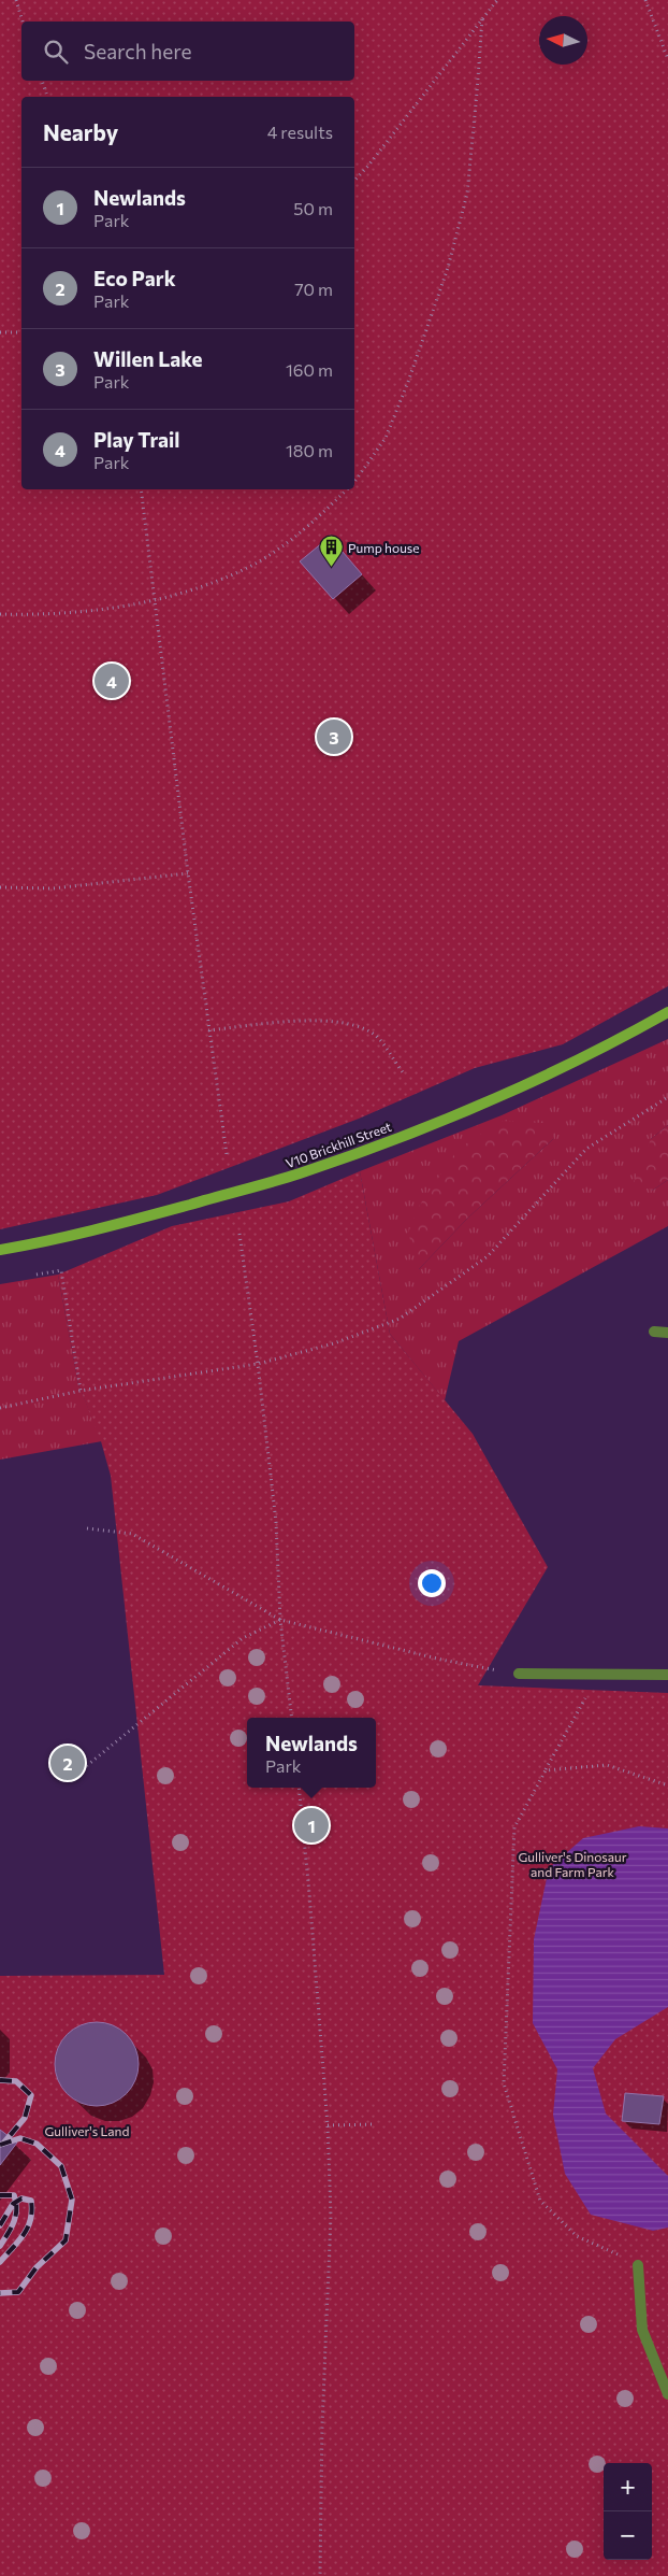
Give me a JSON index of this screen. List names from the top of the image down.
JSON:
{
  "streets": {
    "street": ["V10 Brickhill Street"]
  },
  "parks": ["Gulliver's Dinosaur and Farm Park", "Gulliver's Land"],
  "places": {
    "building": ["Pump house"]
  },
  "north": "left",
  "page": {
    "search": "Search here",
    "heading": ["Nearby", "4 results"],
    "list": [
      {
        "mark": "1",
        "name": "Newlands",
        "note": "Park",
        "value": "50 m"
      },
      {
        "mark": "2",
        "name": "Eco Park",
        "note": "Park",
        "value": "70 m"
      },
      {
        "mark": "3",
        "name": "Willen Lake",
        "note": "Park",
        "value": "160 m"
      },
      {
        "mark": "4",
        "name": "Play Trail",
        "note": "Park",
        "value": "180 m"
      }
    ],
    "pins": [
      "4",
      "3",
      "2",
      "1"
    ],
    "popup": ["Newlands", "Park"],
    "map_buttons": ["+", "−"]
  }
}
